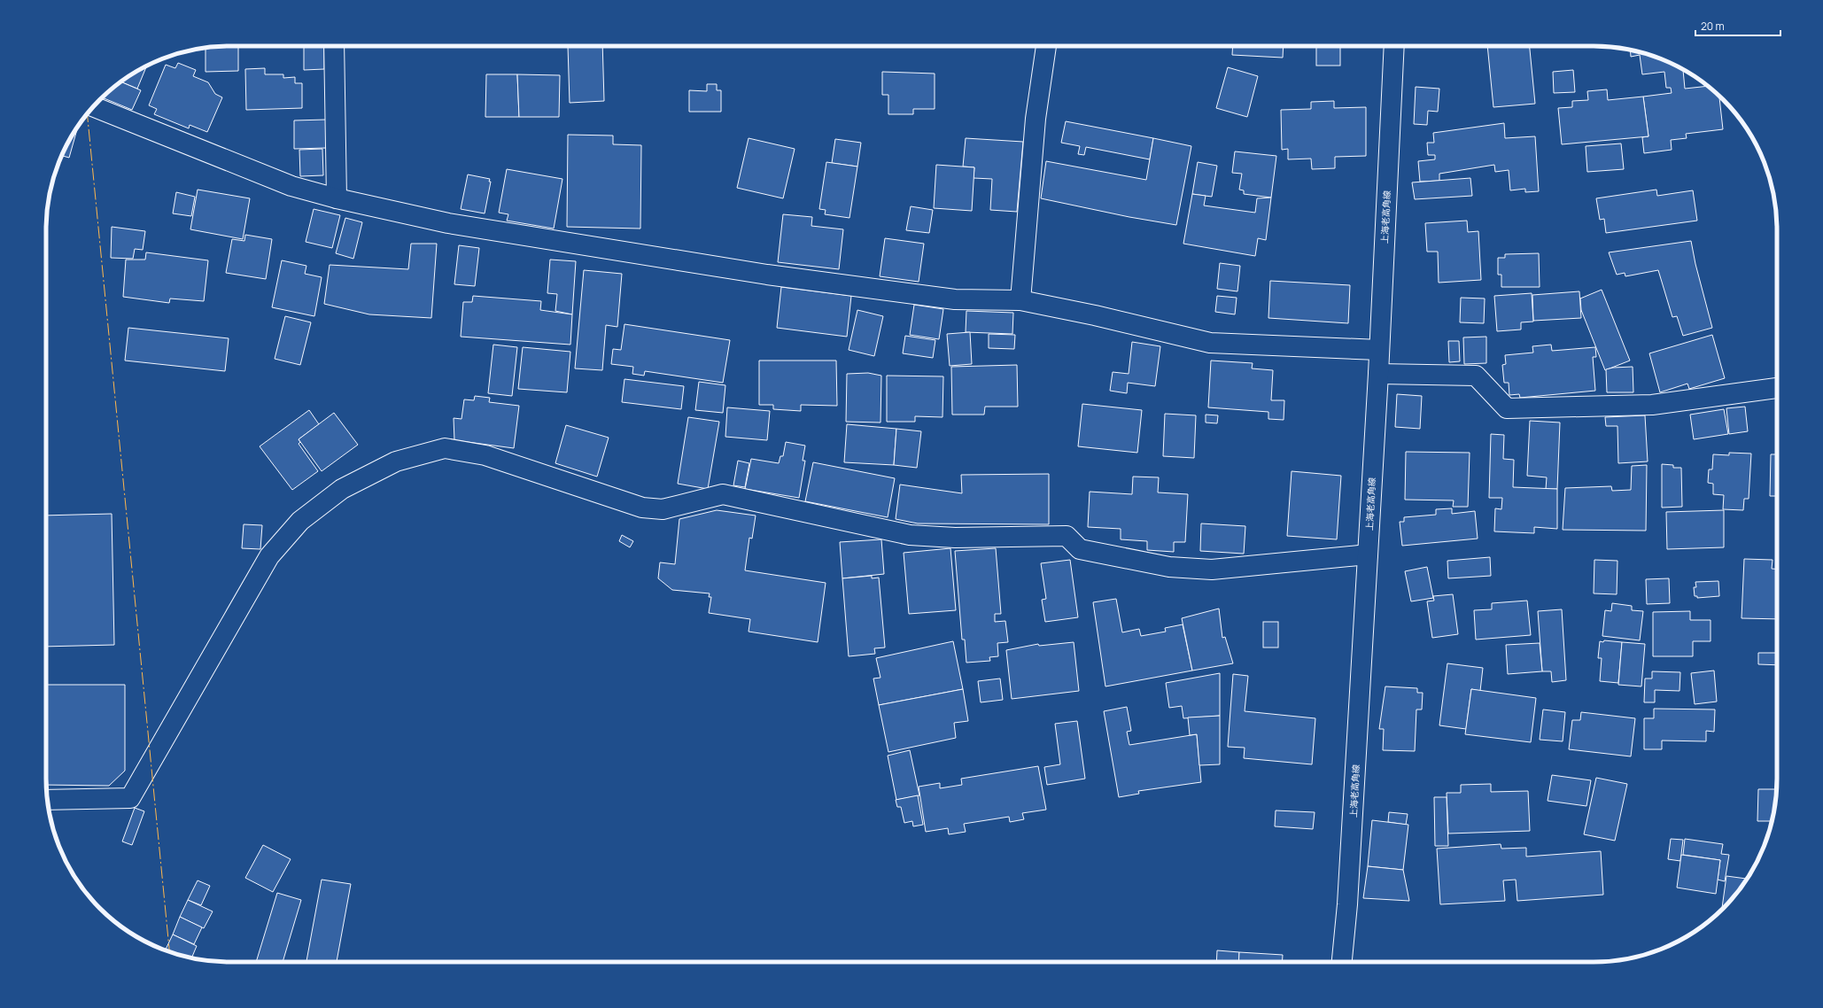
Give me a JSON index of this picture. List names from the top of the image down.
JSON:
{
  "streets": {
    "street": ["上海老高角線"]
  },
  "scale_bar": "20 m"
}
